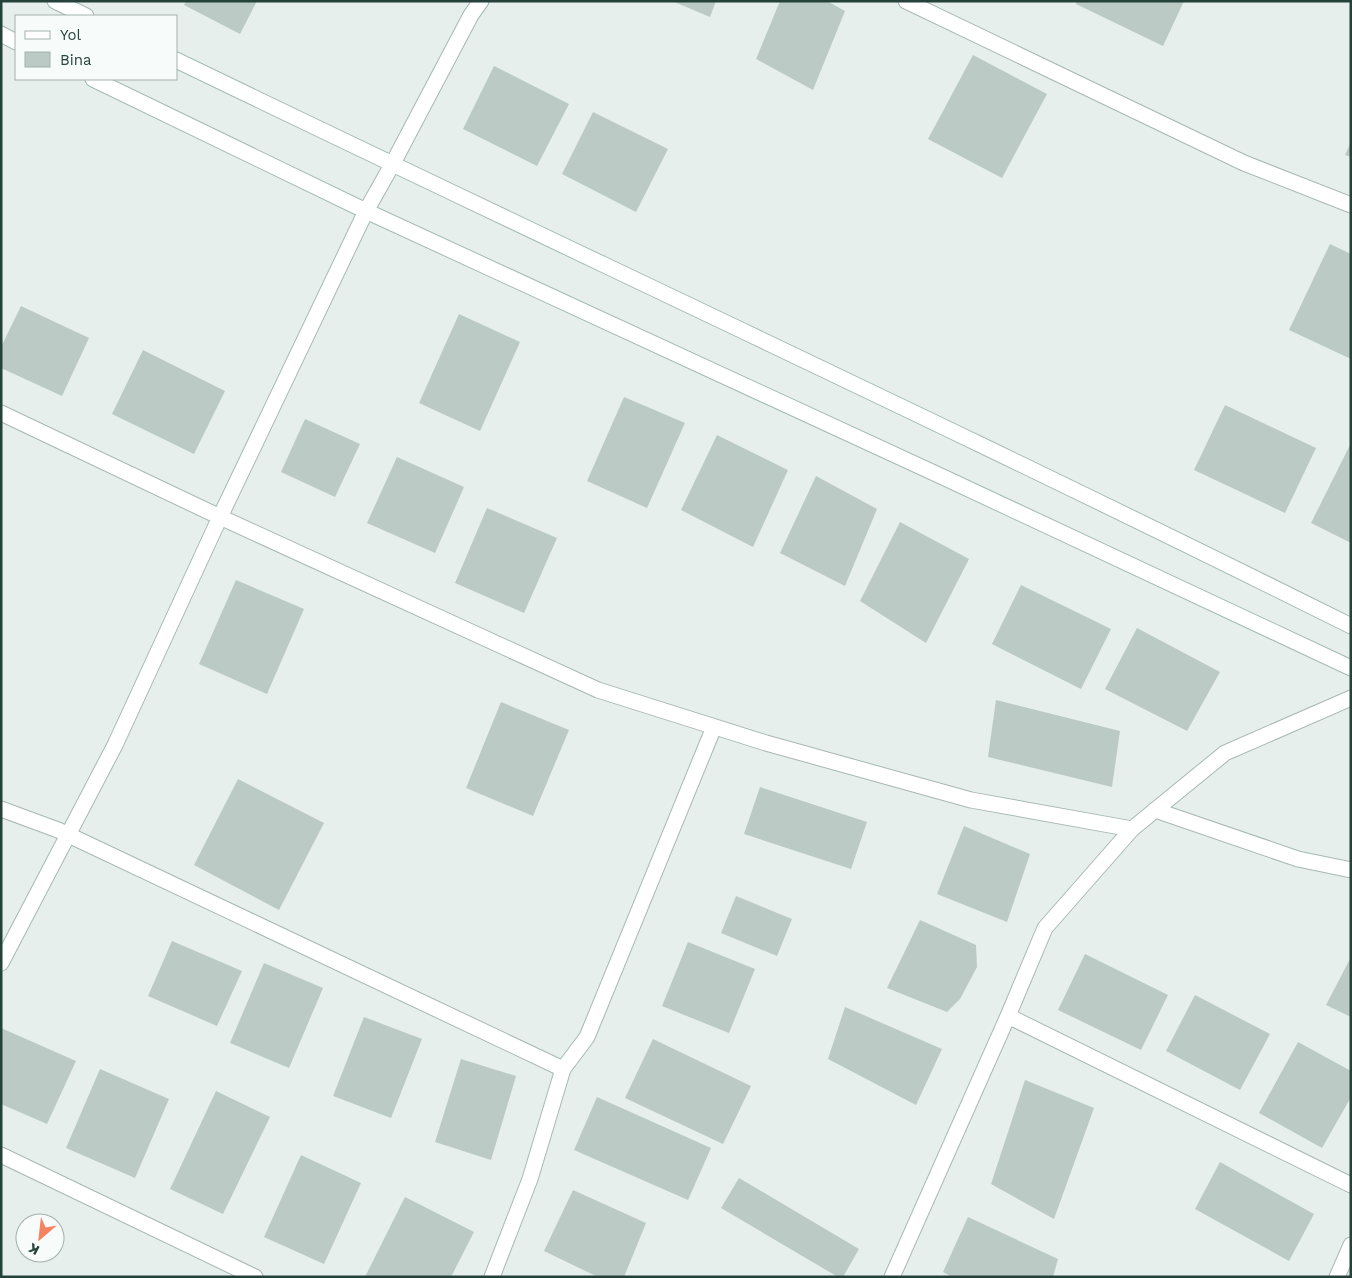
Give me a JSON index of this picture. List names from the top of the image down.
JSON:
{
  "legend": ["Yol", "Bina"],
  "north": "bottom left"
}
